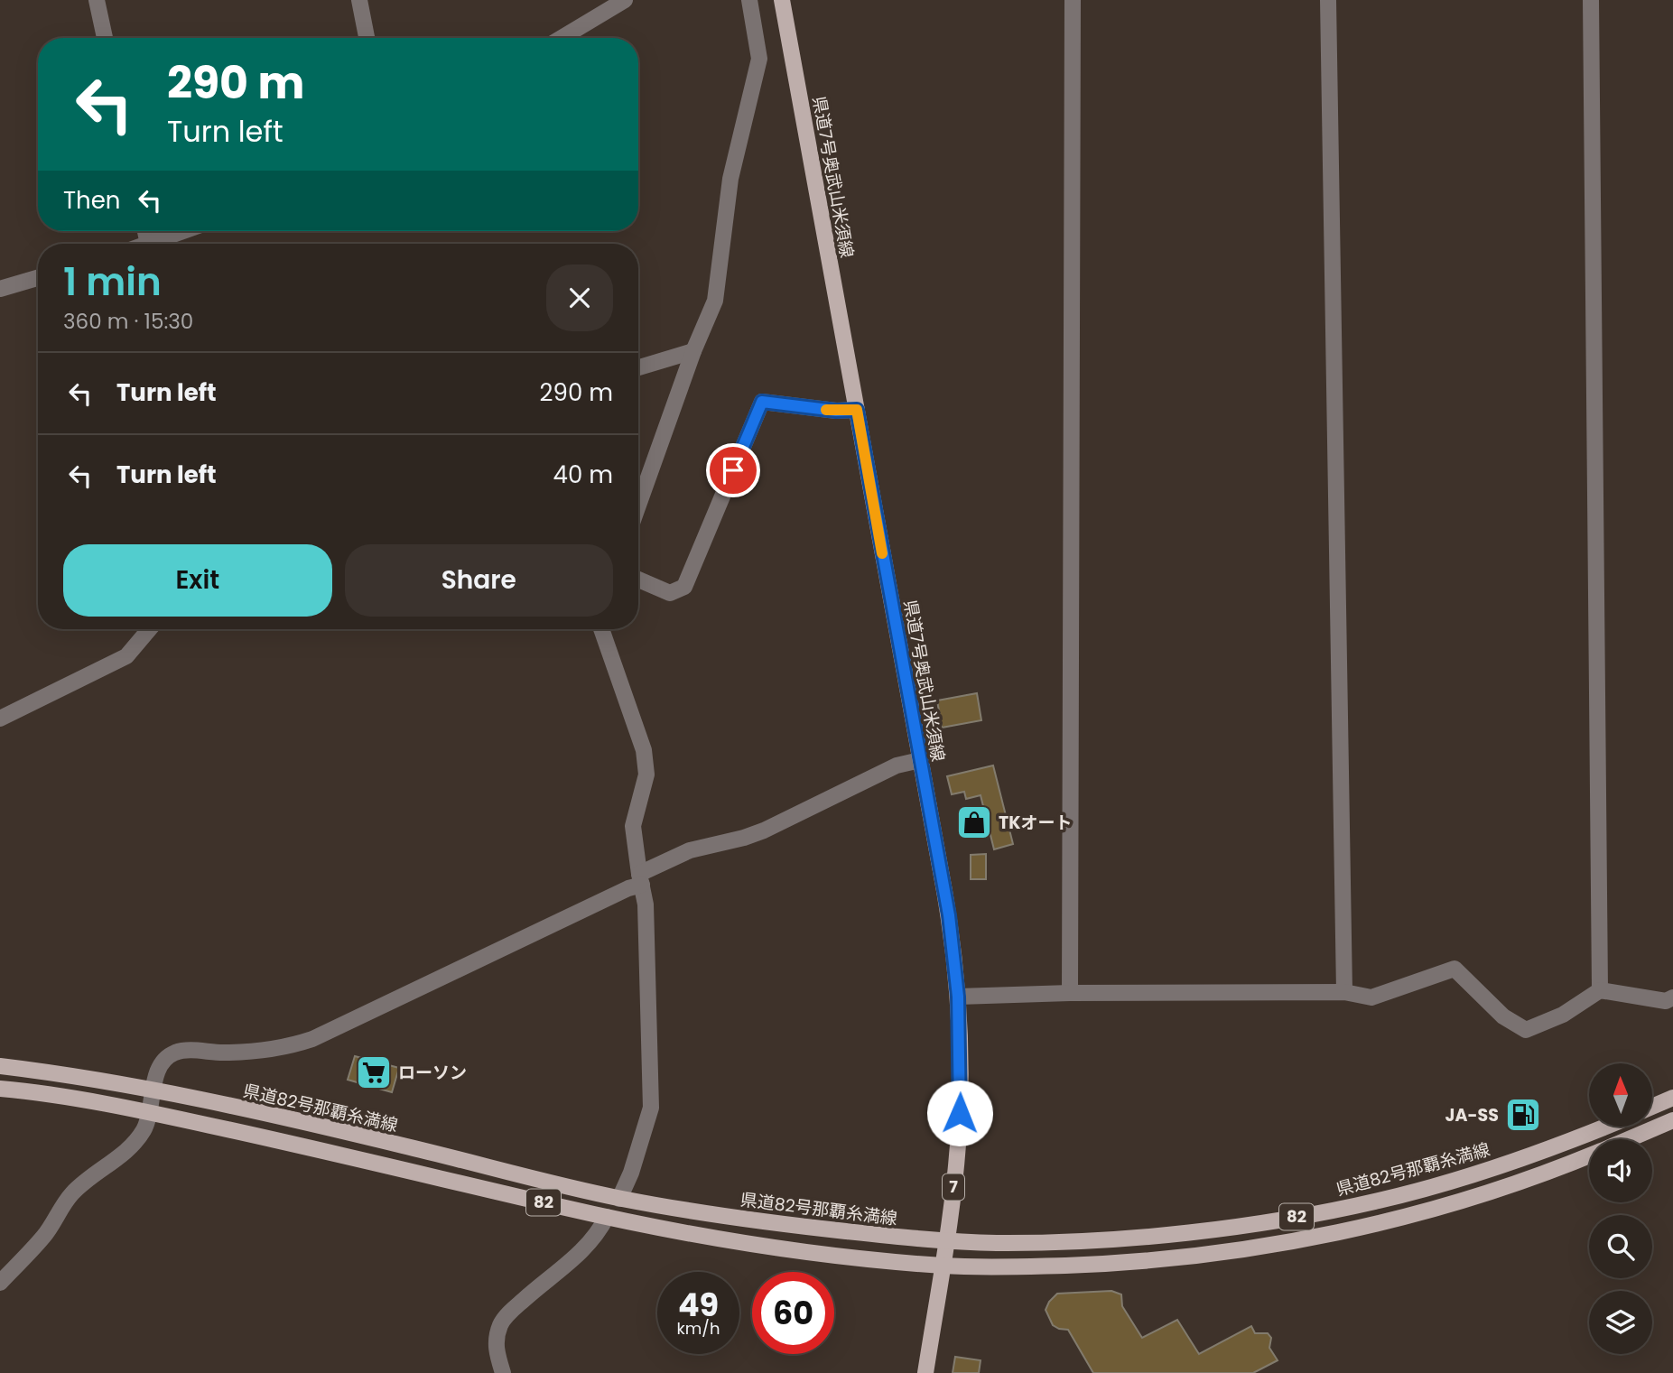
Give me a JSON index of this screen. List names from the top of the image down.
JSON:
{
  "streets": {
    "main road": [
      "県道7号奥武山米須線",
      "県道82号那覇糸満線",
      "7",
      "82"
    ]
  },
  "crossings": [
    ["県道7号奥武山米須線", "県道82号那覇糸満線"],
    ["県道7号奥武山米須線", "82"]
  ],
  "places": {
    "shop": ["TKオート"],
    "supermarket": ["ローソン"],
    "fuel station": ["JA-SS"]
  },
  "north": "top",
  "page": {
    "turn": ["290 m", "Turn left"],
    "then": "Then",
    "heading": ["1 min", "360 m · 15:30"],
    "list": [
      {
        "name": "Turn left",
        "value": "290 m"
      },
      {
        "name": "Turn left",
        "value": "40 m"
      }
    ],
    "buttons": ["Exit", "Share"],
    "speed": "49 km/h",
    "limit": "60"
  }
}
